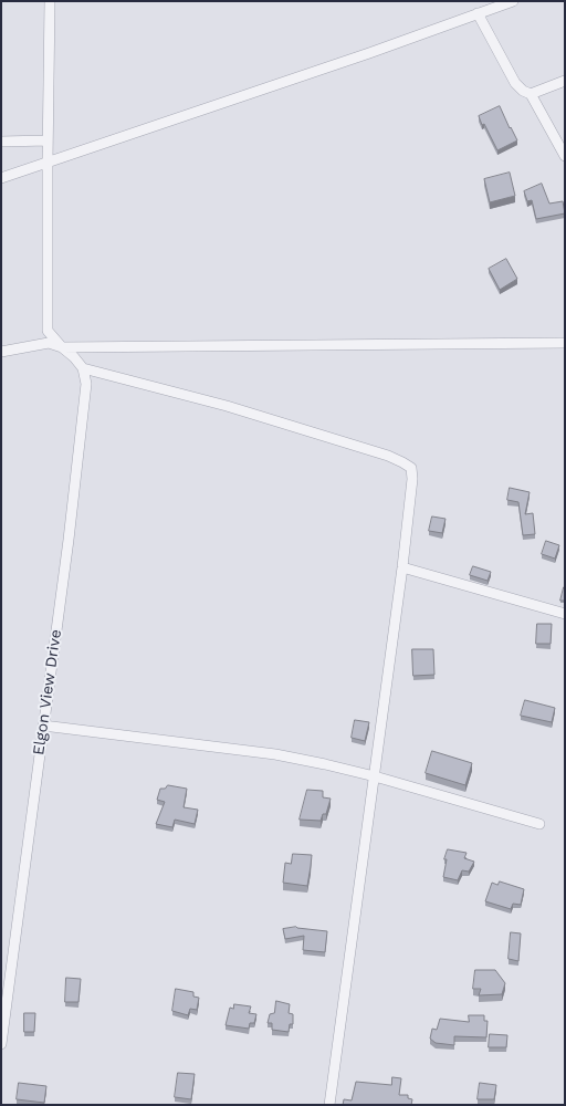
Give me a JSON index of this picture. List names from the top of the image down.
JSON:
{
  "streets": {
    "street": ["Elgon View Drive"]
  }
}
